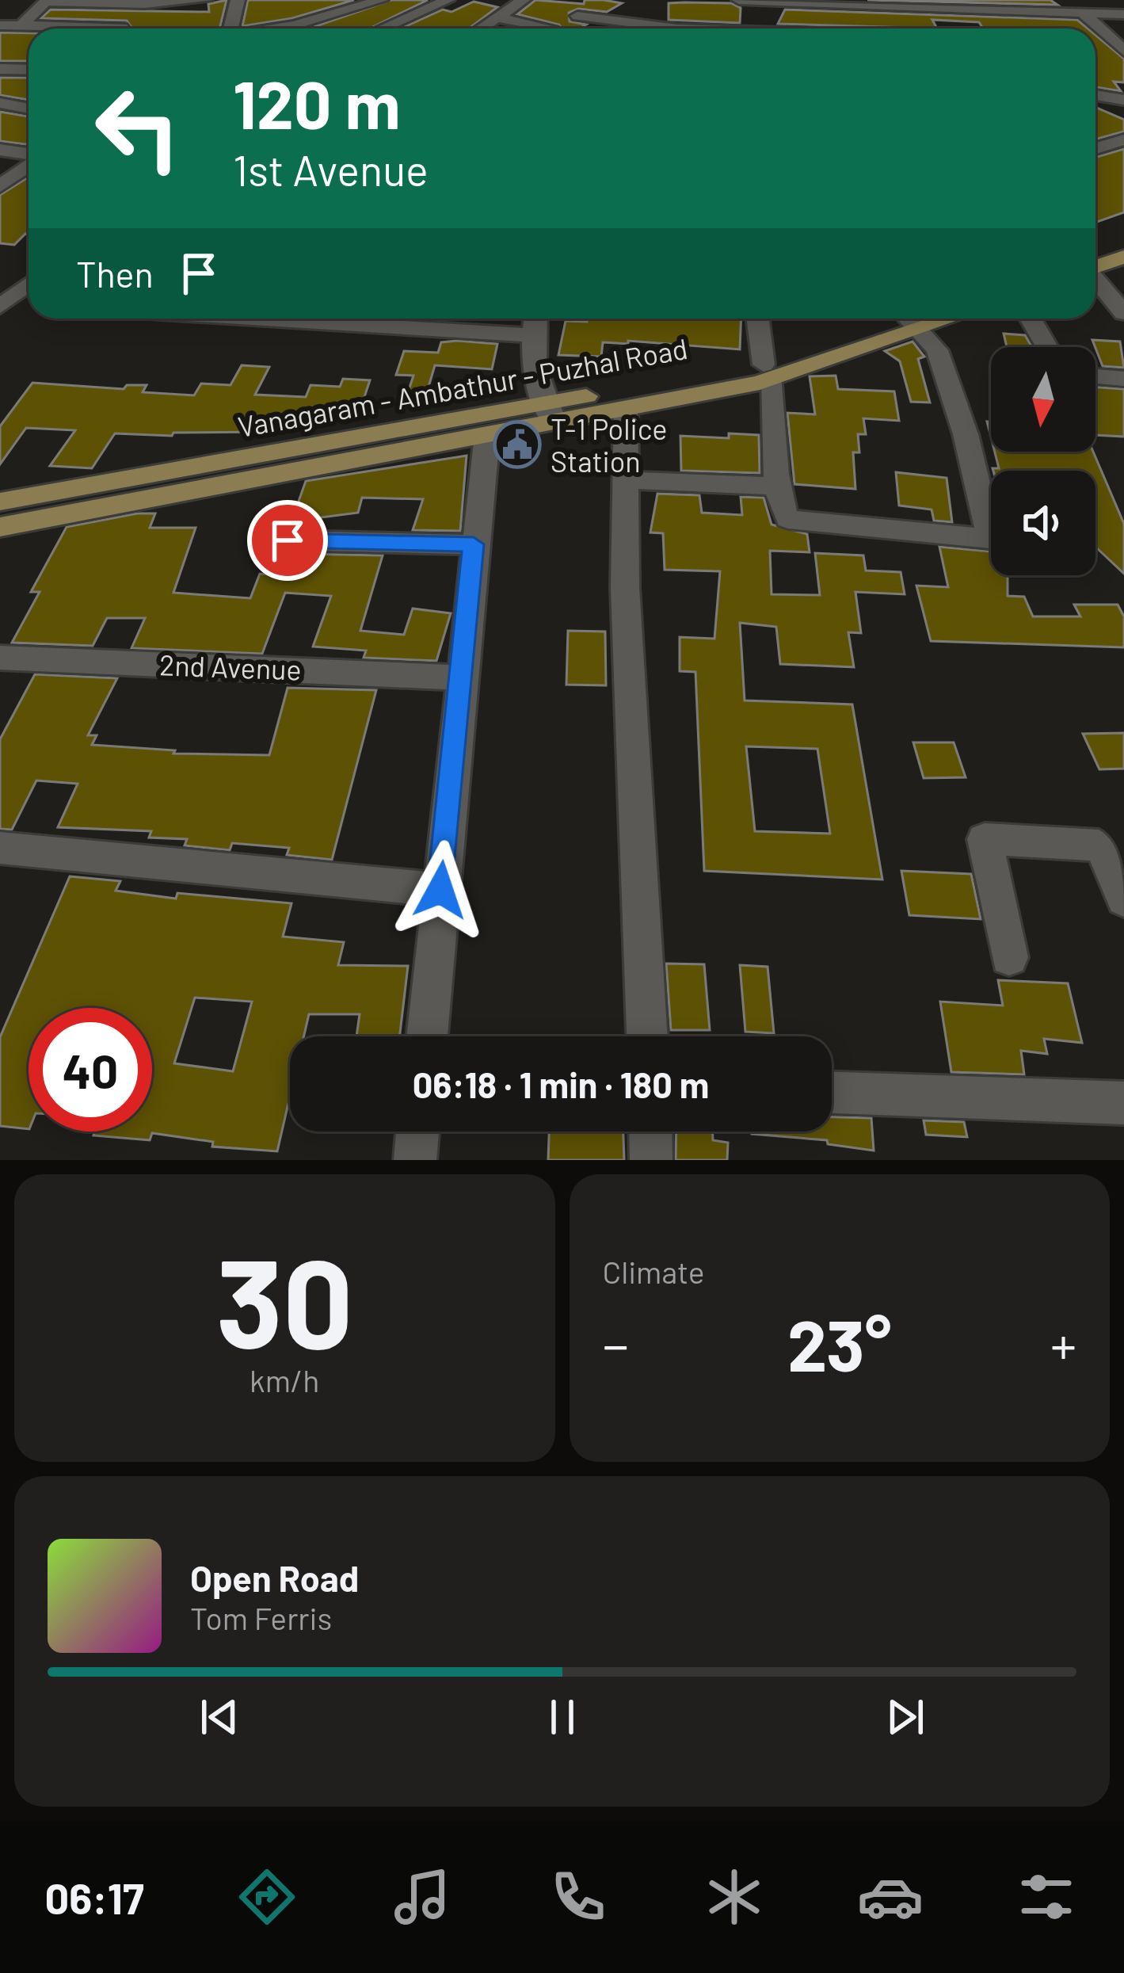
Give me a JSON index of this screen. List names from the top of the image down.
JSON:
{
  "streets": {
    "main road": ["Vanagaram - Ambathur - Puzhal Road"],
    "street": ["2nd Avenue"]
  },
  "places": {
    "public building": ["T-1 Police Station"]
  },
  "north": "bottom",
  "page": {
    "turn": ["120 m", "1st Avenue"],
    "then": "Then",
    "limit": "40",
    "trip": "06:18 · 1 min · 180 m",
    "tile": [
      ["30", "km/h"],
      "Climate"
    ],
    "heat": ["−", "23°", "+"],
    "song": ["Open Road", "Tom Ferris"],
    "tabs": "06:17"
  }
}
